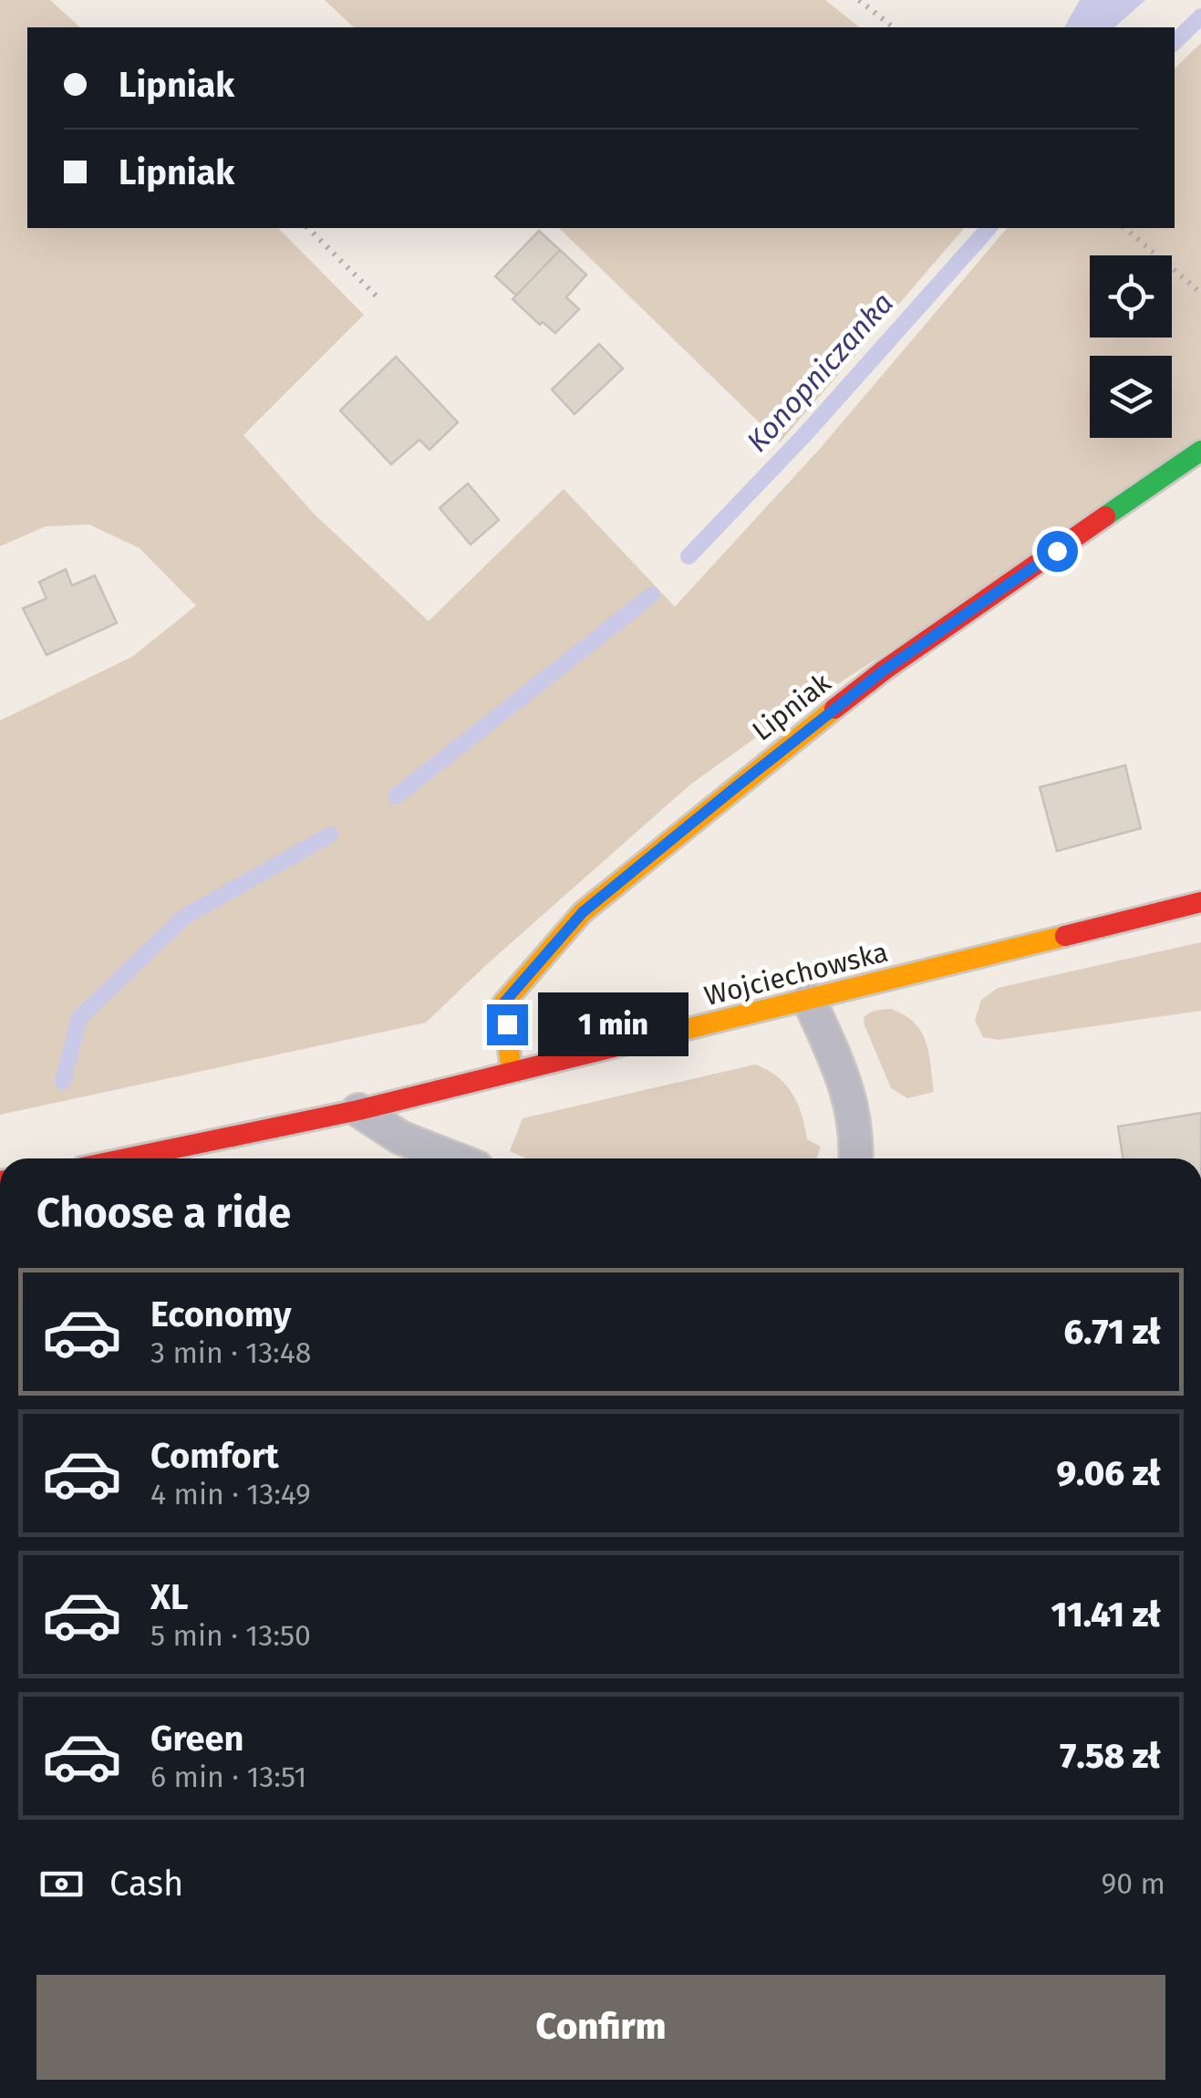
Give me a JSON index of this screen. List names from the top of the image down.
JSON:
{
  "streets": {
    "street": ["Lipniak", "Wojciechowska"]
  },
  "crossings": [
    ["Lipniak", "Wojciechowska"]
  ],
  "water": ["Konopniczanka"],
  "page": {
    "banner": ["Lipniak", "Lipniak"],
    "bubble": "1 min",
    "heading": "Choose a ride",
    "list": [
      {
        "name": "Economy",
        "note": "3 min · 13:48",
        "value": "6.71 zł"
      },
      {
        "name": "Comfort",
        "note": "4 min · 13:49",
        "value": "9.06 zł"
      },
      {
        "name": "XL",
        "note": "5 min · 13:50",
        "value": "11.41 zł"
      },
      {
        "name": "Green",
        "note": "6 min · 13:51",
        "value": "7.58 zł"
      }
    ],
    "pay": ["Cash", "90 m"],
    "buttons": "Confirm"
  }
}
